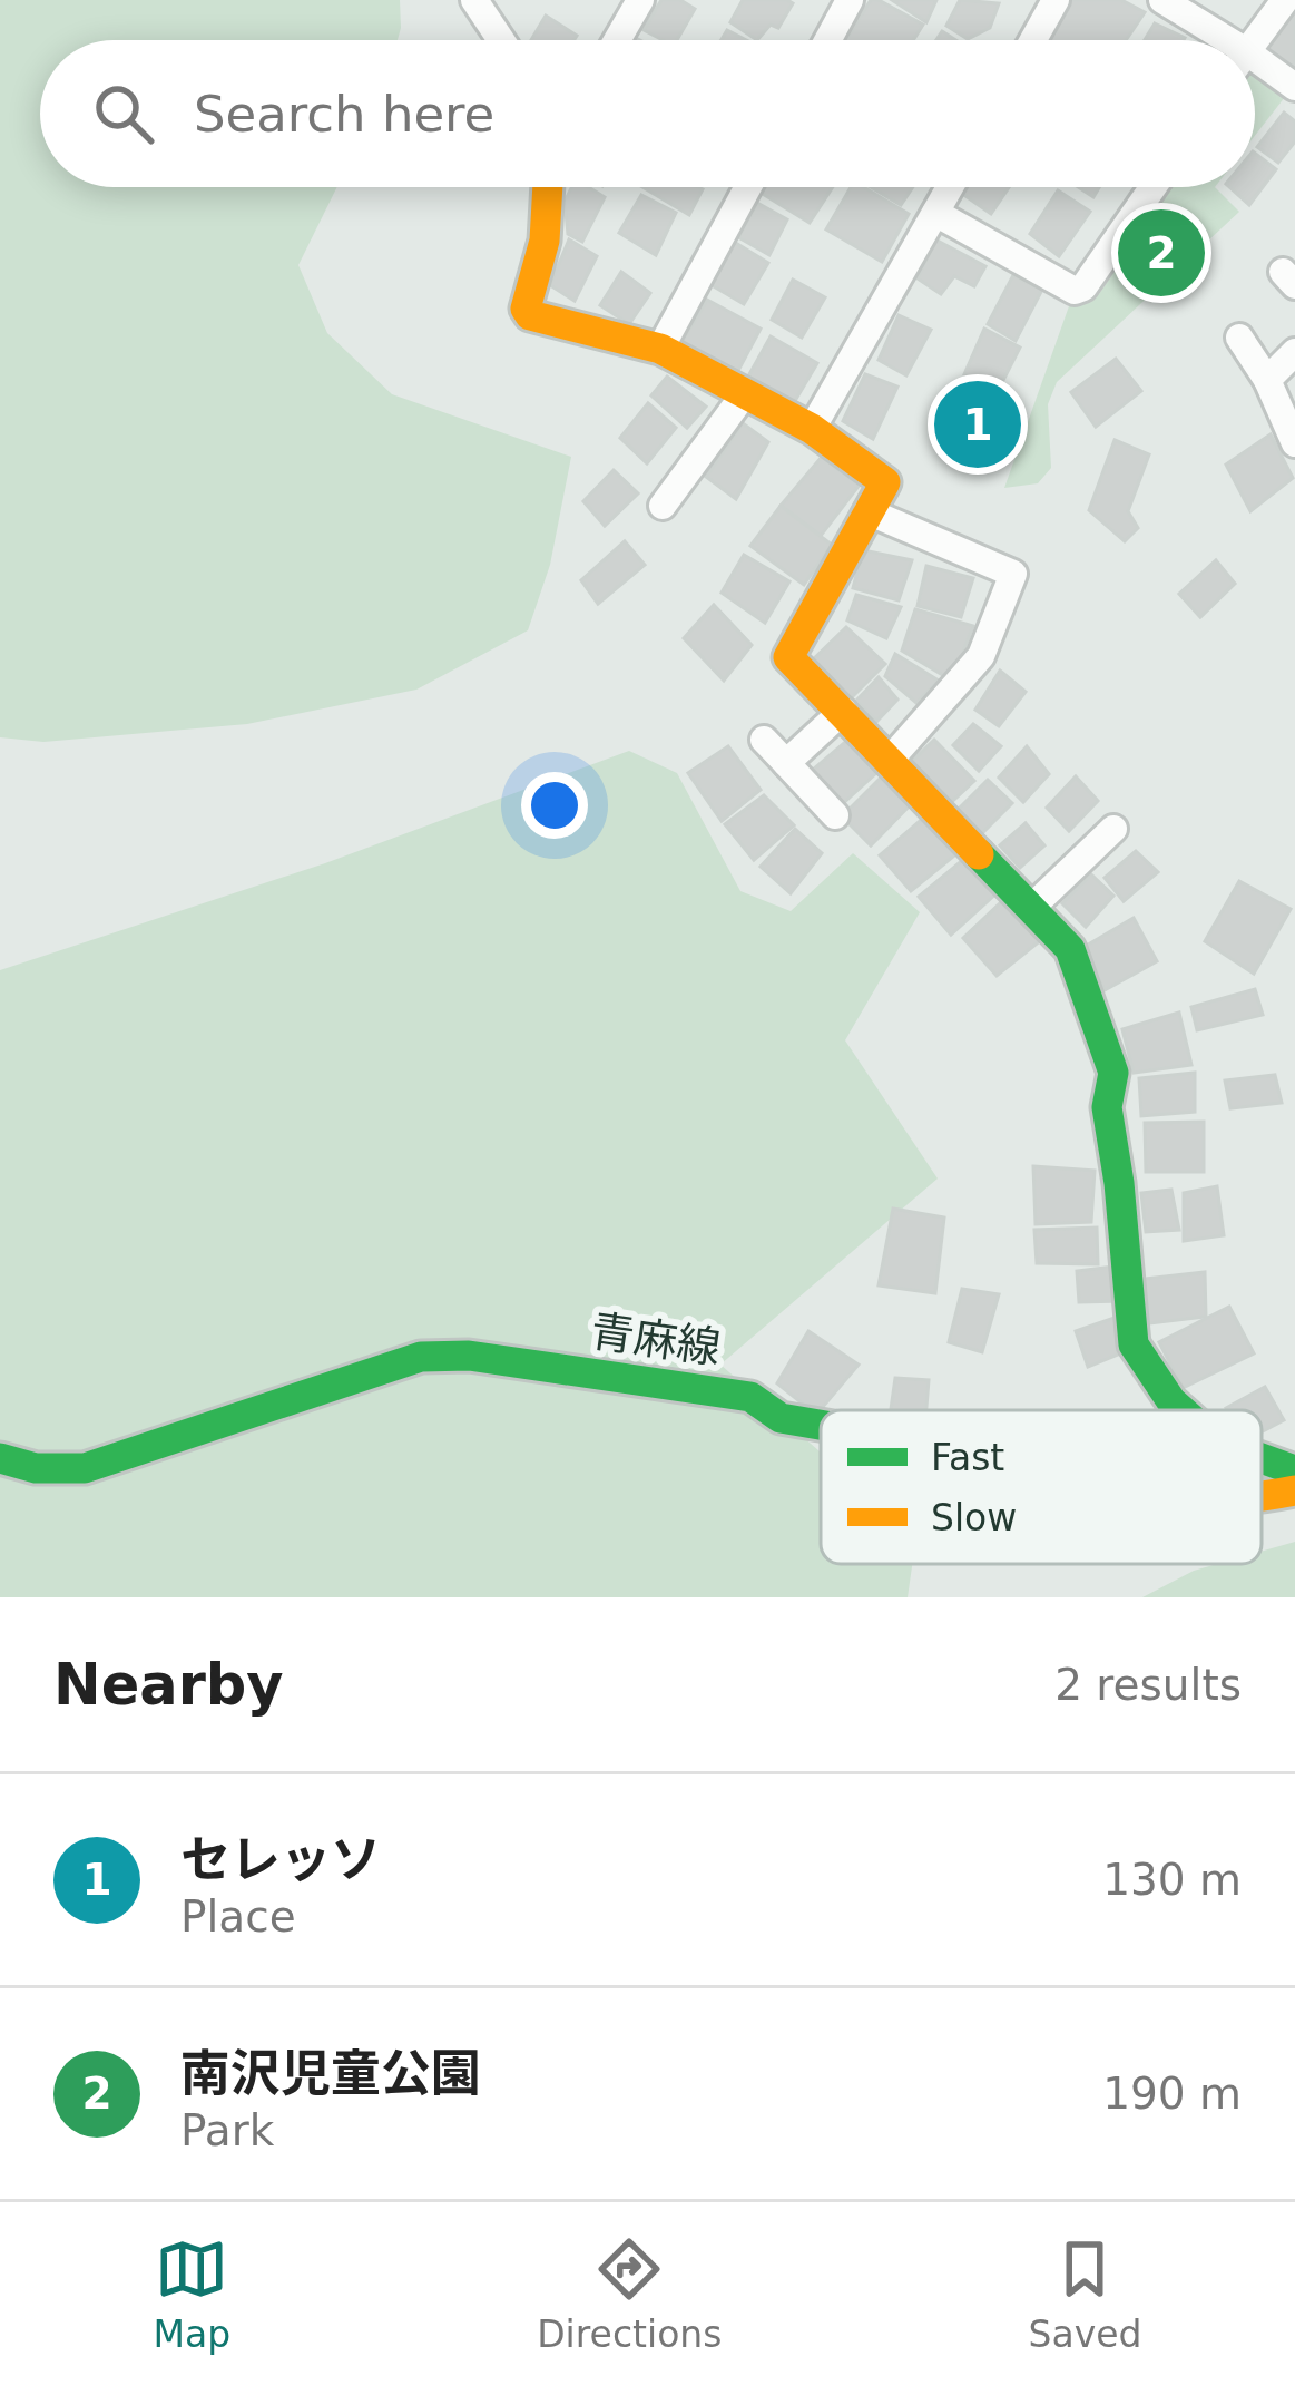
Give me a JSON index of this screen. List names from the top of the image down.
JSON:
{
  "streets": {
    "street": ["青麻線"]
  },
  "legend": ["Fast", "Slow"],
  "page": {
    "search": "Search here",
    "pins": ["2", "1"],
    "heading": ["Nearby", "2 results"],
    "list": [
      {
        "mark": "1",
        "name": "セレッソ",
        "note": "Place",
        "value": "130 m"
      },
      {
        "mark": "2",
        "name": "南沢児童公園",
        "note": "Park",
        "value": "190 m"
      }
    ],
    "nav": ["Map", "Directions", "Saved"]
  }
}
